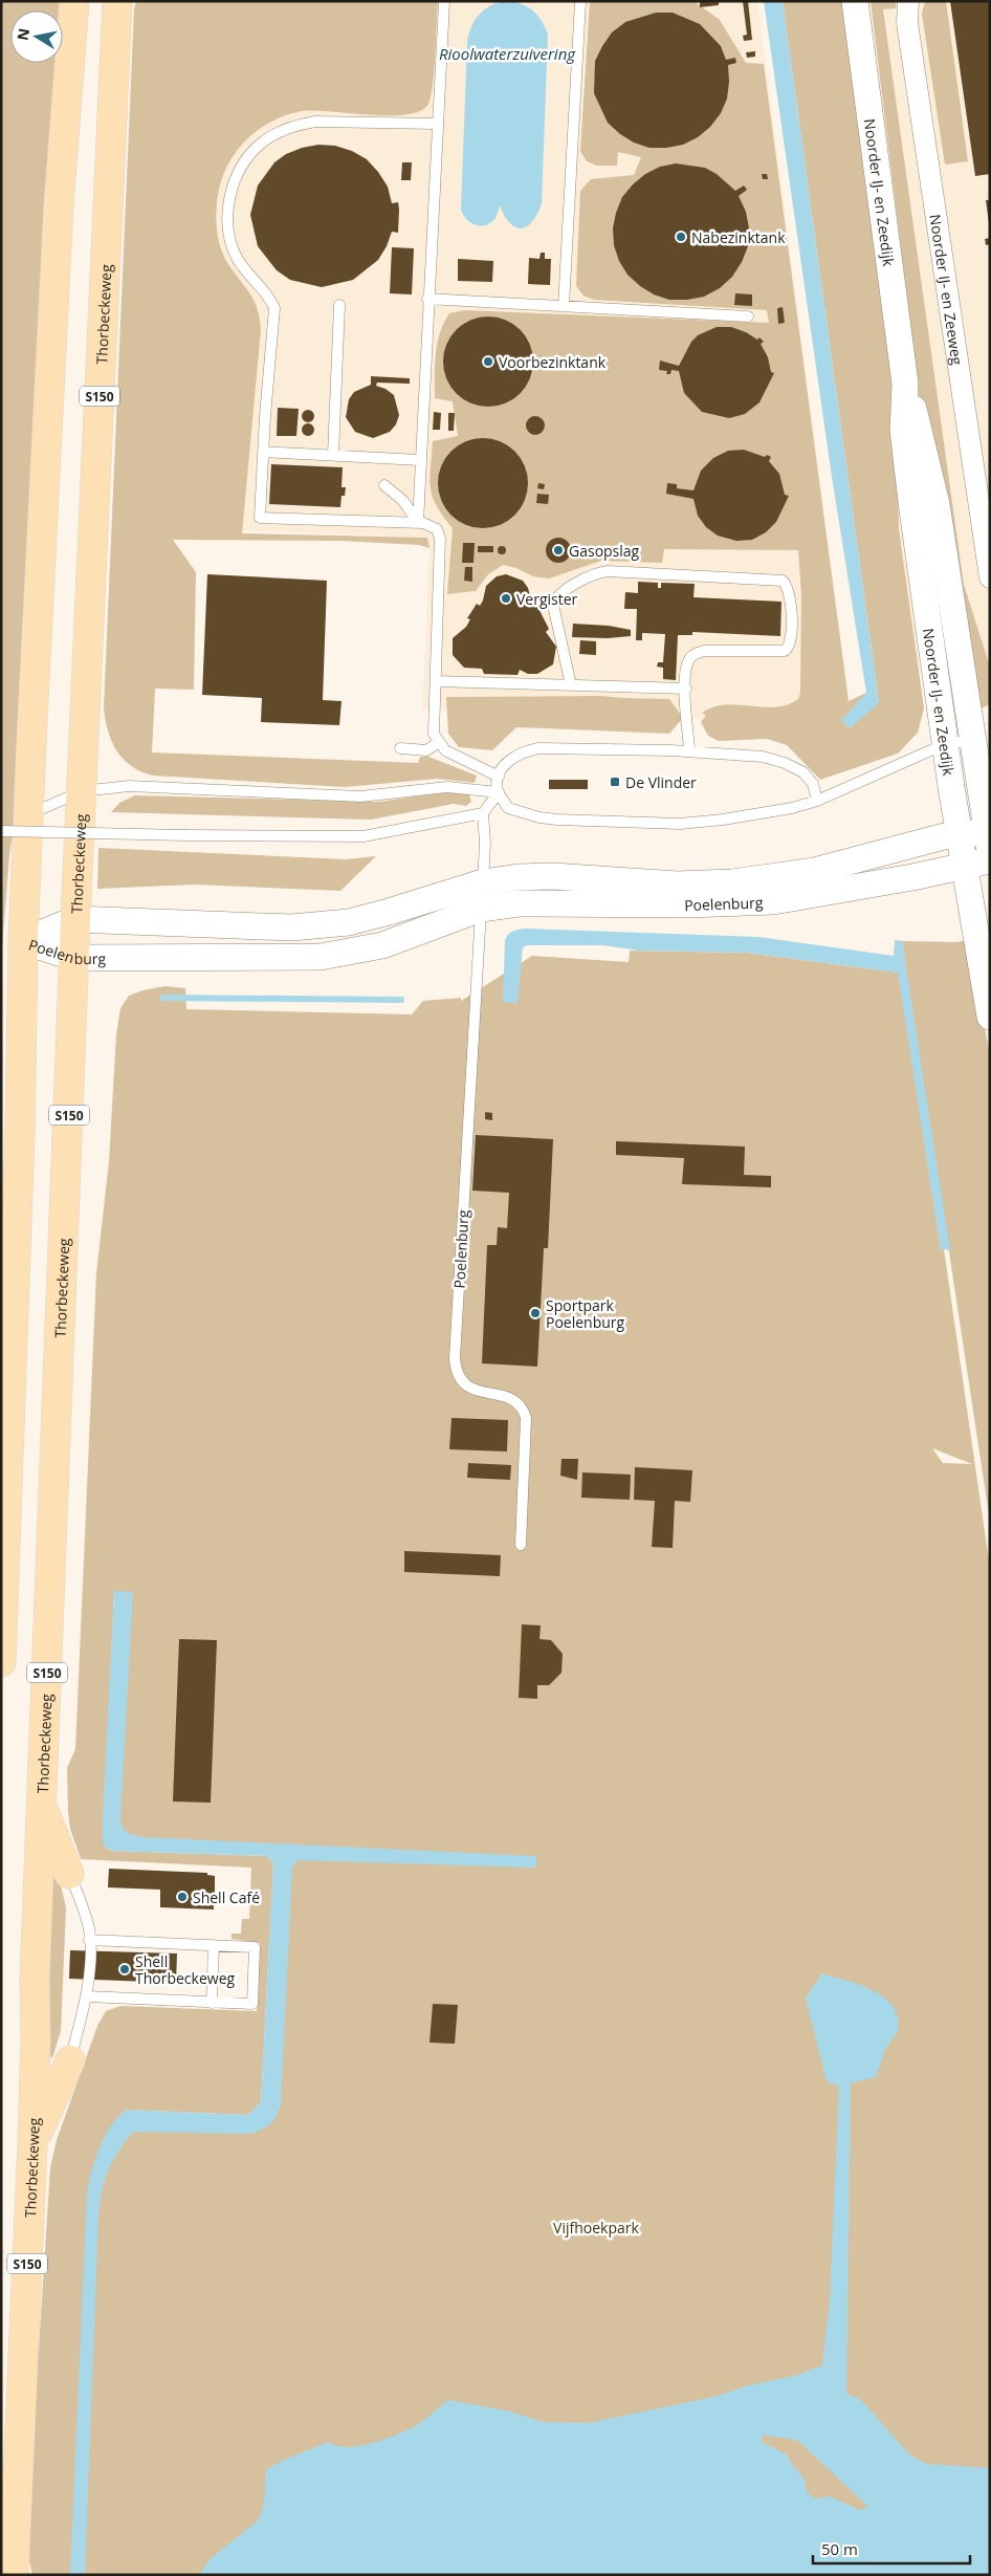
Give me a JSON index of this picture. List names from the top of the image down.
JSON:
{
  "streets": {
    "main road": ["Thorbeckeweg", "S150"],
    "street": ["Noorder IJ- en Zeedijk", "Noorder IJ- en Zeeweg", "Poelenburg"]
  },
  "crossings": [
    ["Noorder IJ- en Zeedijk", "Poelenburg"],
    ["Thorbeckeweg", "Poelenburg"]
  ],
  "water": ["Rioolwaterzuivering"],
  "parks": ["Vijfhoekpark"],
  "places": {
    "other": [
      "Nabezinktank",
      "Voorbezinktank",
      "Gasopslag",
      "Vergister",
      "Sportpark Poelenburg",
      "Shell Café",
      "Shell Thorbeckeweg"
    ],
    "transit": ["De Vlinder"]
  },
  "scale_bar": "50 m",
  "north": "left"
}
